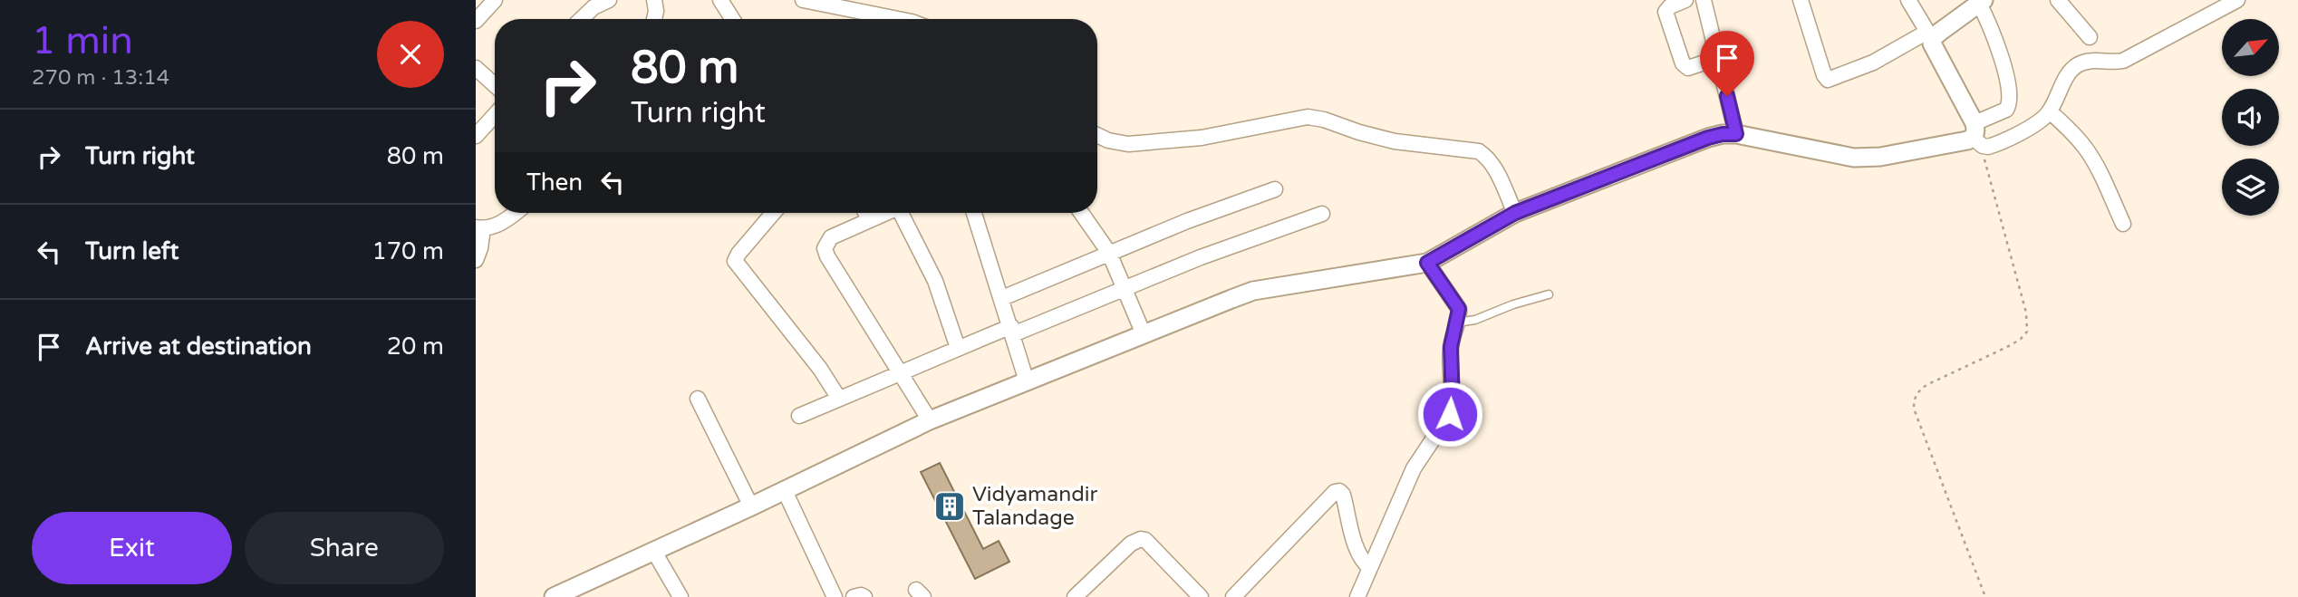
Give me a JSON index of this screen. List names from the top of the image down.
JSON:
{
  "places": {
    "building": ["Vidyamandir Talandage"]
  },
  "north": "top right",
  "page": {
    "heading": ["1 min", "270 m · 13:14"],
    "turn": ["80 m", "Turn right"],
    "list": [
      {
        "name": "Turn right",
        "value": "80 m"
      },
      {
        "name": "Turn left",
        "value": "170 m"
      },
      {
        "name": "Arrive at destination",
        "value": "20 m"
      }
    ],
    "then": "Then",
    "buttons": ["Exit", "Share"]
  }
}
